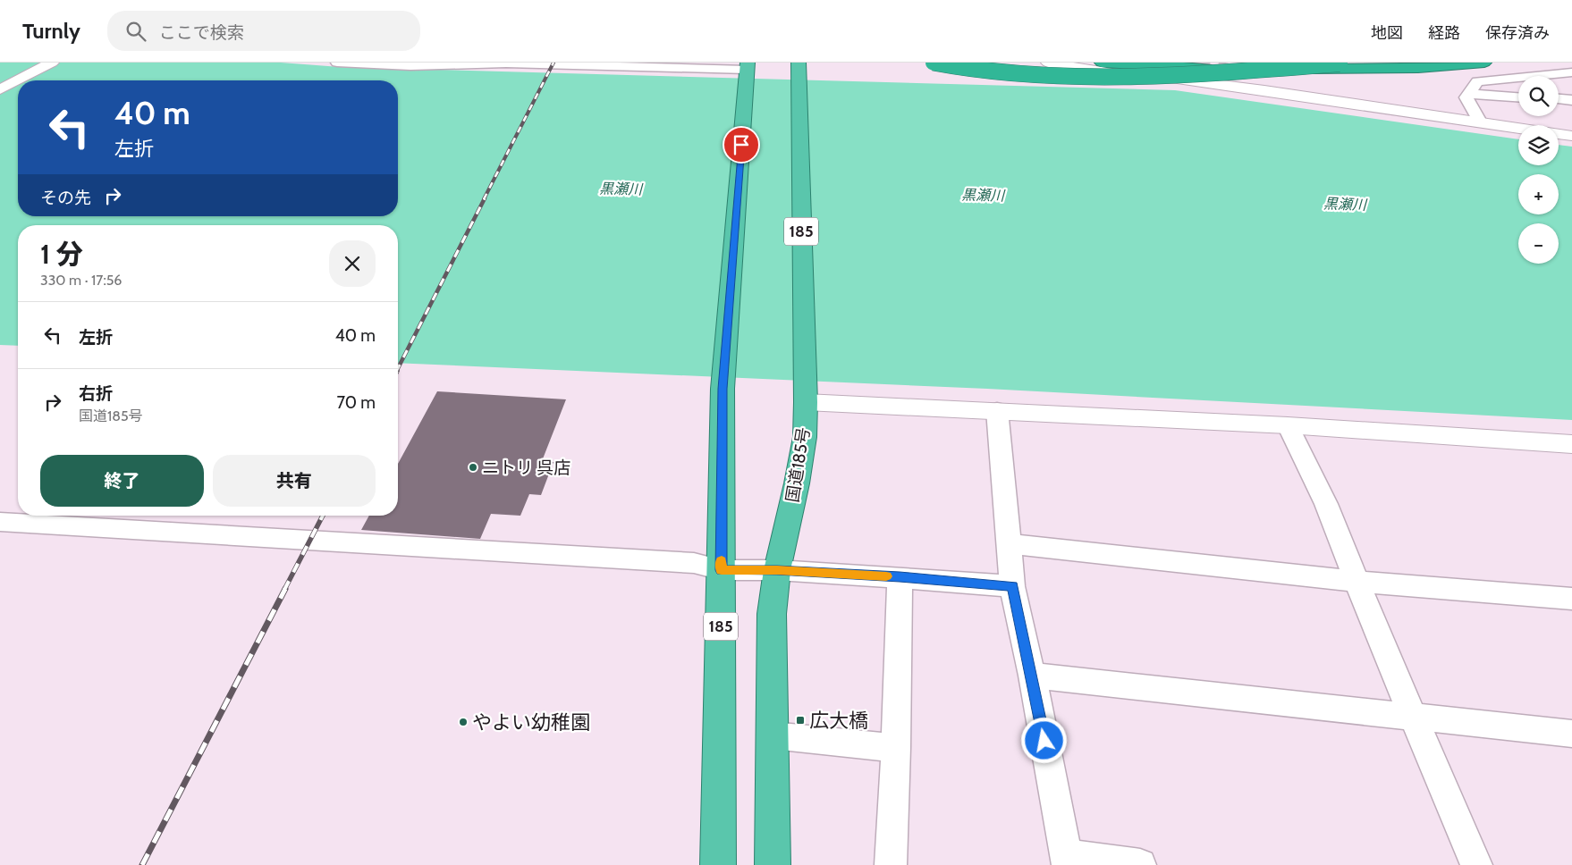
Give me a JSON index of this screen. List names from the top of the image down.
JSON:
{
  "streets": {
    "highway": ["185", "国道185号"]
  },
  "water": ["黒瀬川"],
  "places": {
    "other": ["ニトリ 呉店", "やよい幼稚園"],
    "transit": ["広大橋"]
  },
  "page": {
    "header": "Turnly",
    "search": "ここで検索",
    "nav": ["地図", "経路", "保存済み"],
    "map_buttons": ["+", "−"],
    "turn": ["40 m", "左折"],
    "then": "その先",
    "heading": ["1 分", "330 m · 17:56"],
    "list": [
      {
        "name": "左折",
        "value": "40 m"
      },
      {
        "name": "右折",
        "note": "国道185号",
        "value": "70 m"
      }
    ],
    "buttons": ["終了", "共有"]
  }
}
